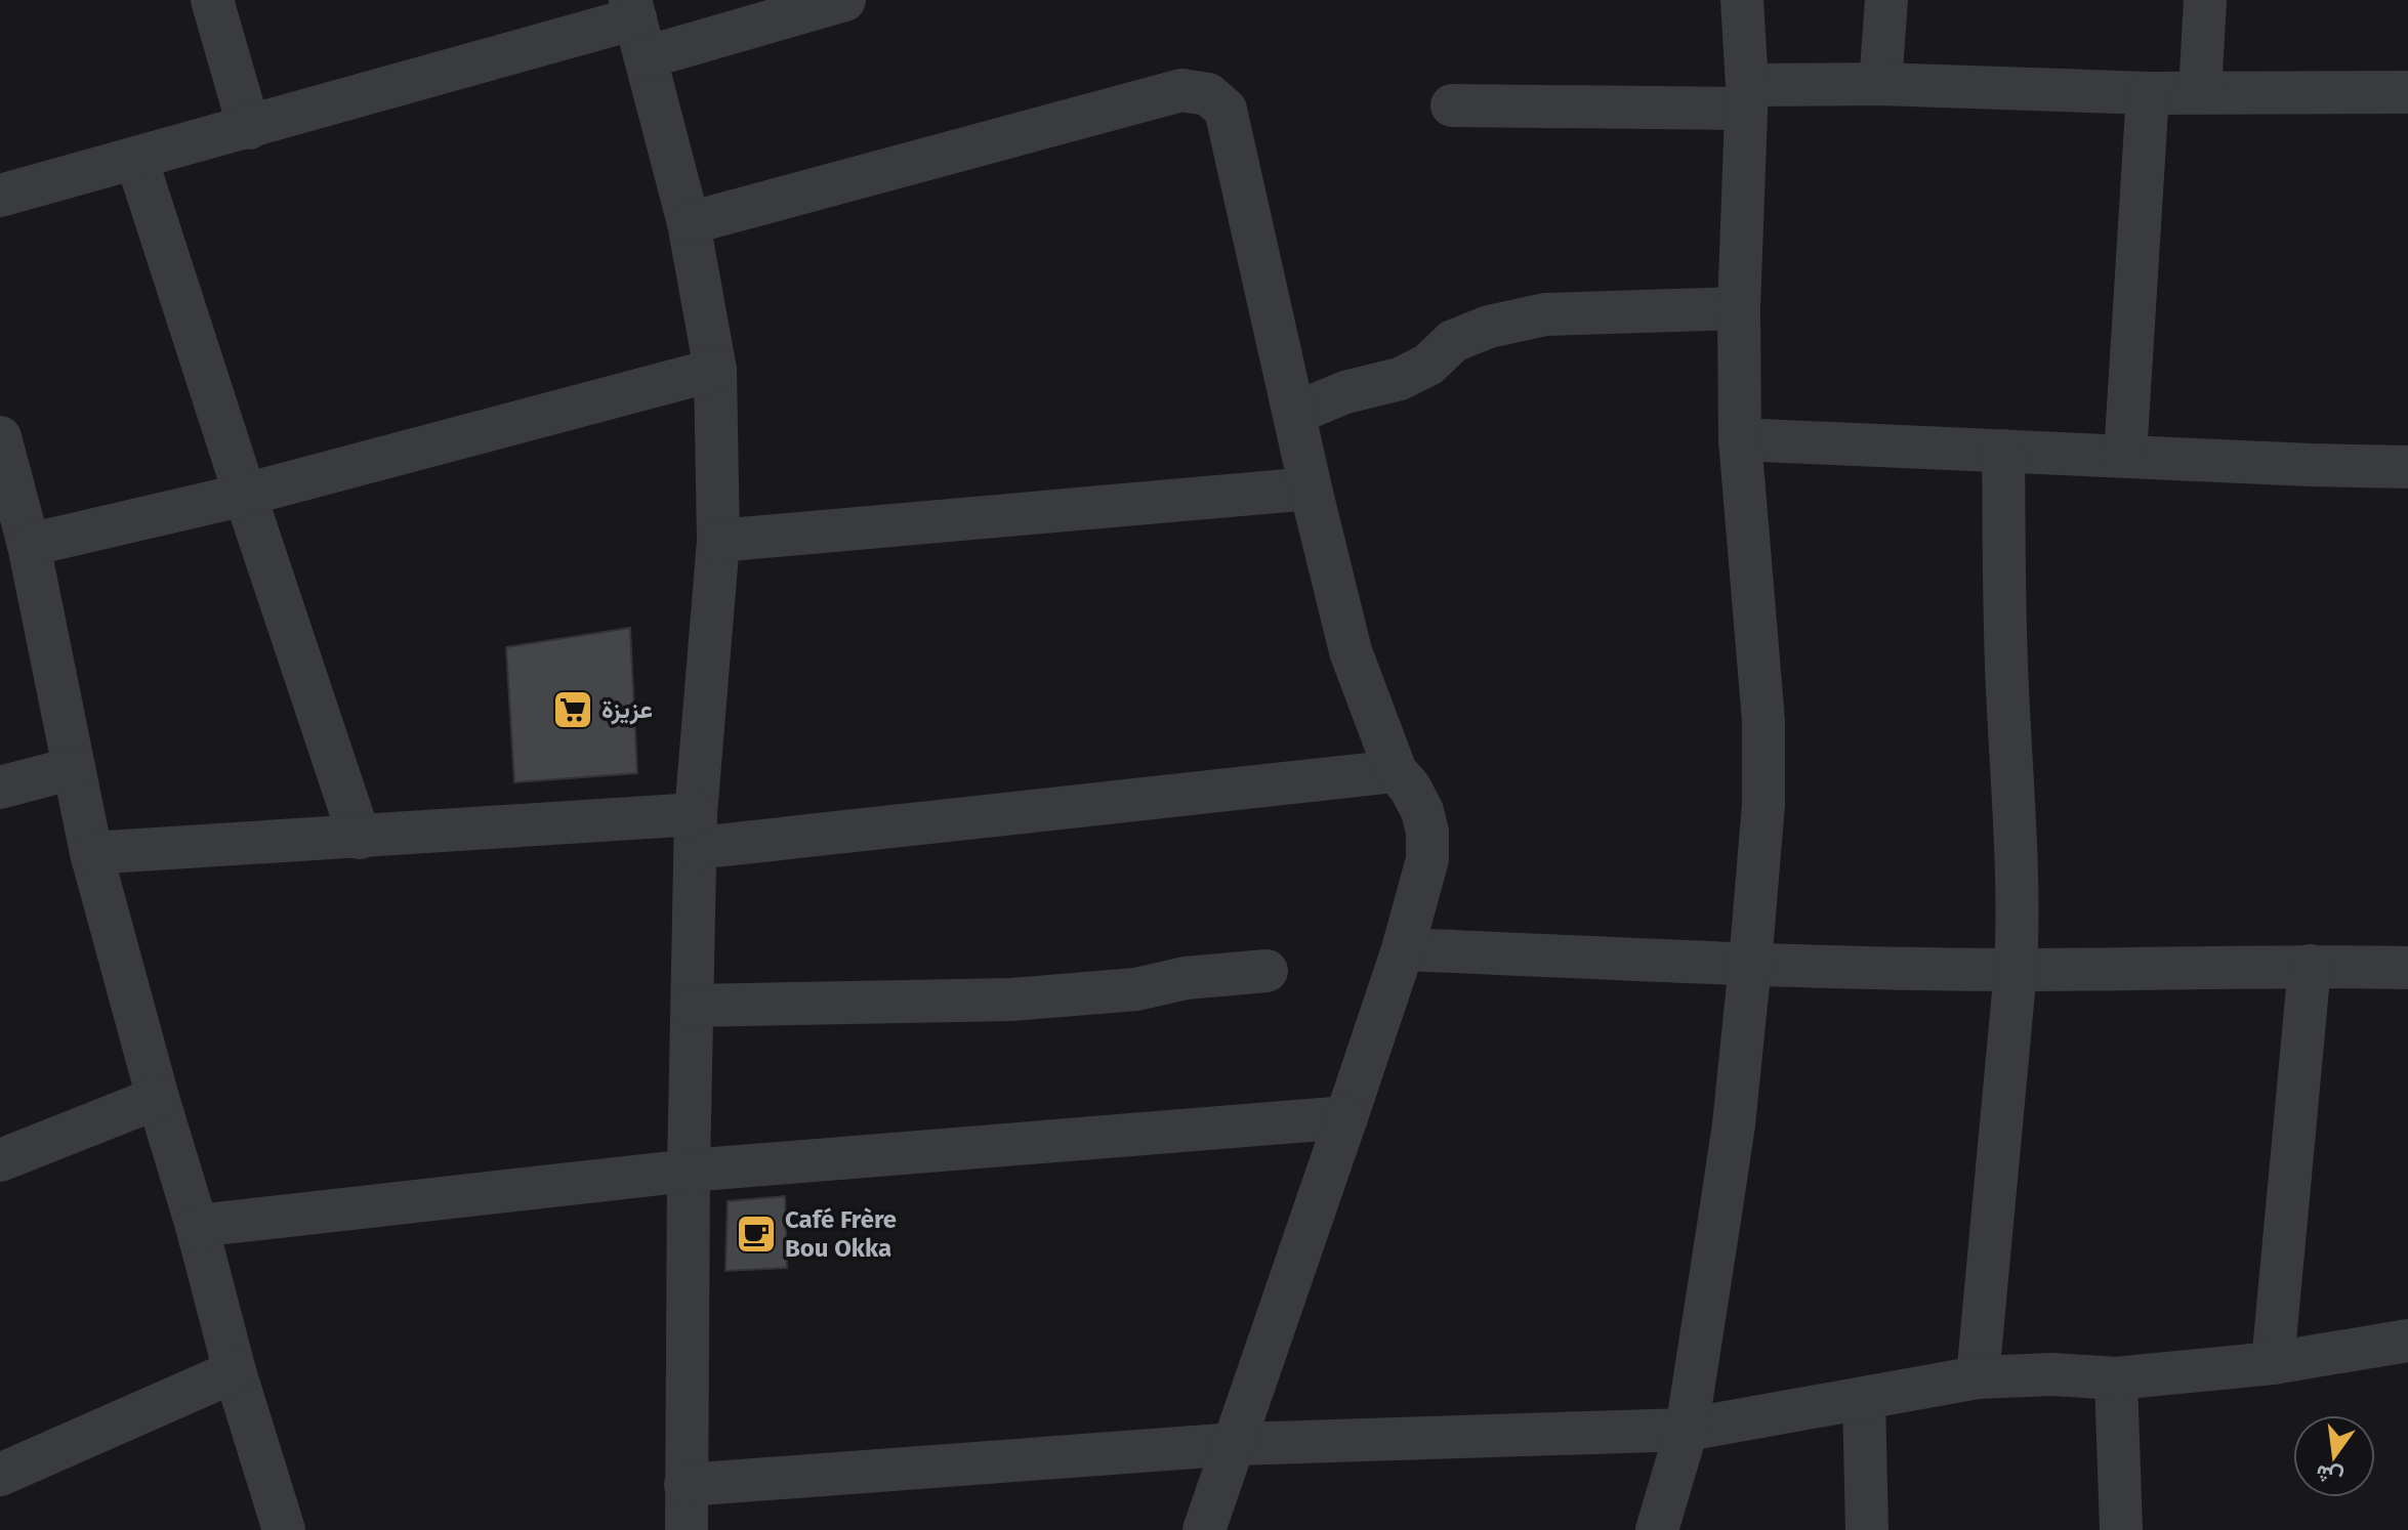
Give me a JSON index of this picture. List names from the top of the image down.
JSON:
{
  "places": {
    "supermarket": ["عزيزة"],
    "cafe": ["Café Frère Bou Okka"]
  },
  "north": "bottom"
}
